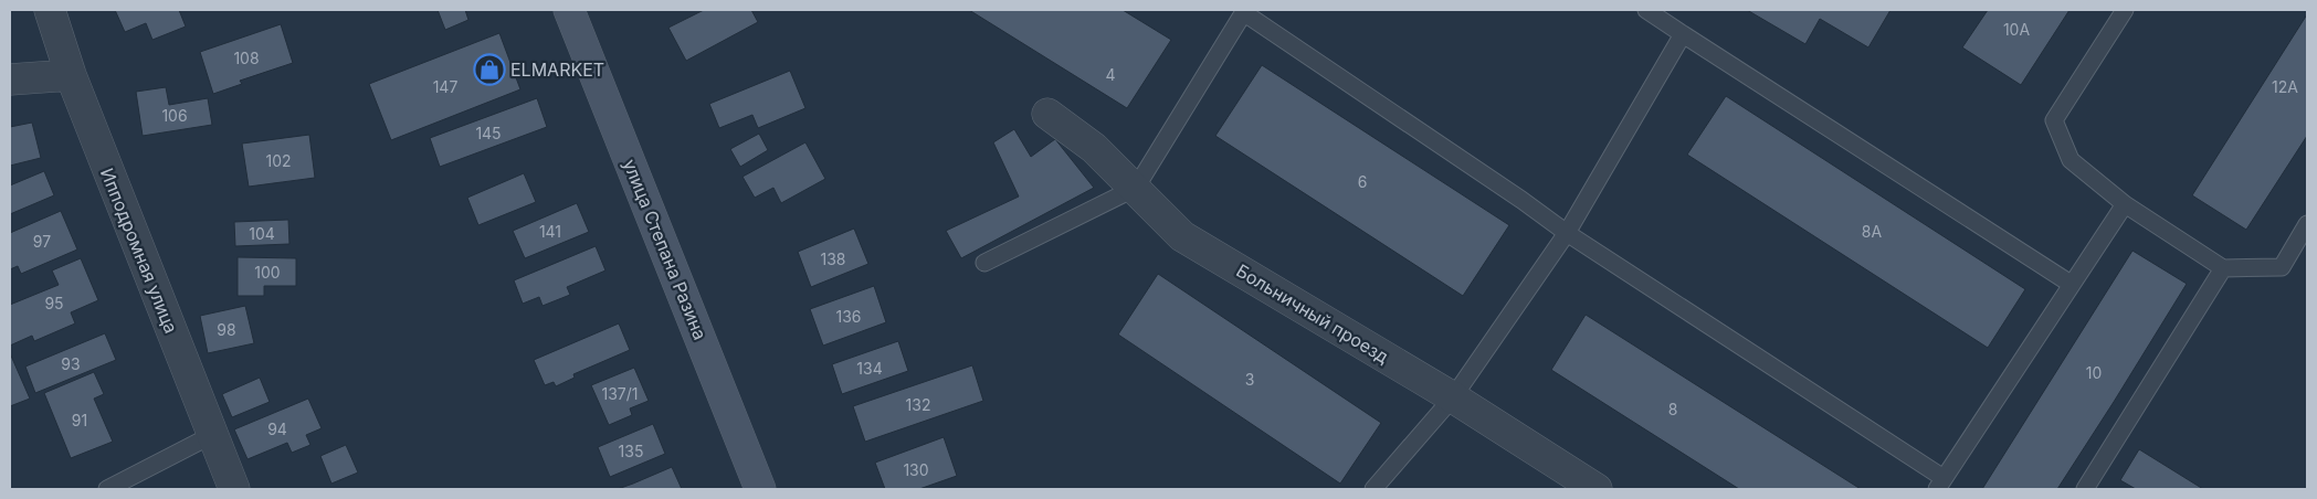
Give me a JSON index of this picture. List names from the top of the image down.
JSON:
{
  "streets": {
    "main road": ["улица Степана Разина"],
    "street": ["Ипподромная улица", "Больничный проезд"]
  },
  "places": {
    "shop": ["ELMARKET"]
  },
  "house_numbers": [
    "10А",
    "108",
    "4",
    "147",
    "12А",
    "106",
    "145",
    "102",
    "6",
    "141",
    "8А",
    "104",
    "97",
    "138",
    "100",
    "95",
    "136",
    "98",
    "93",
    "134",
    "10",
    "3",
    "137/1",
    "132",
    "8",
    "91",
    "94",
    "135",
    "130"
  ]
}
